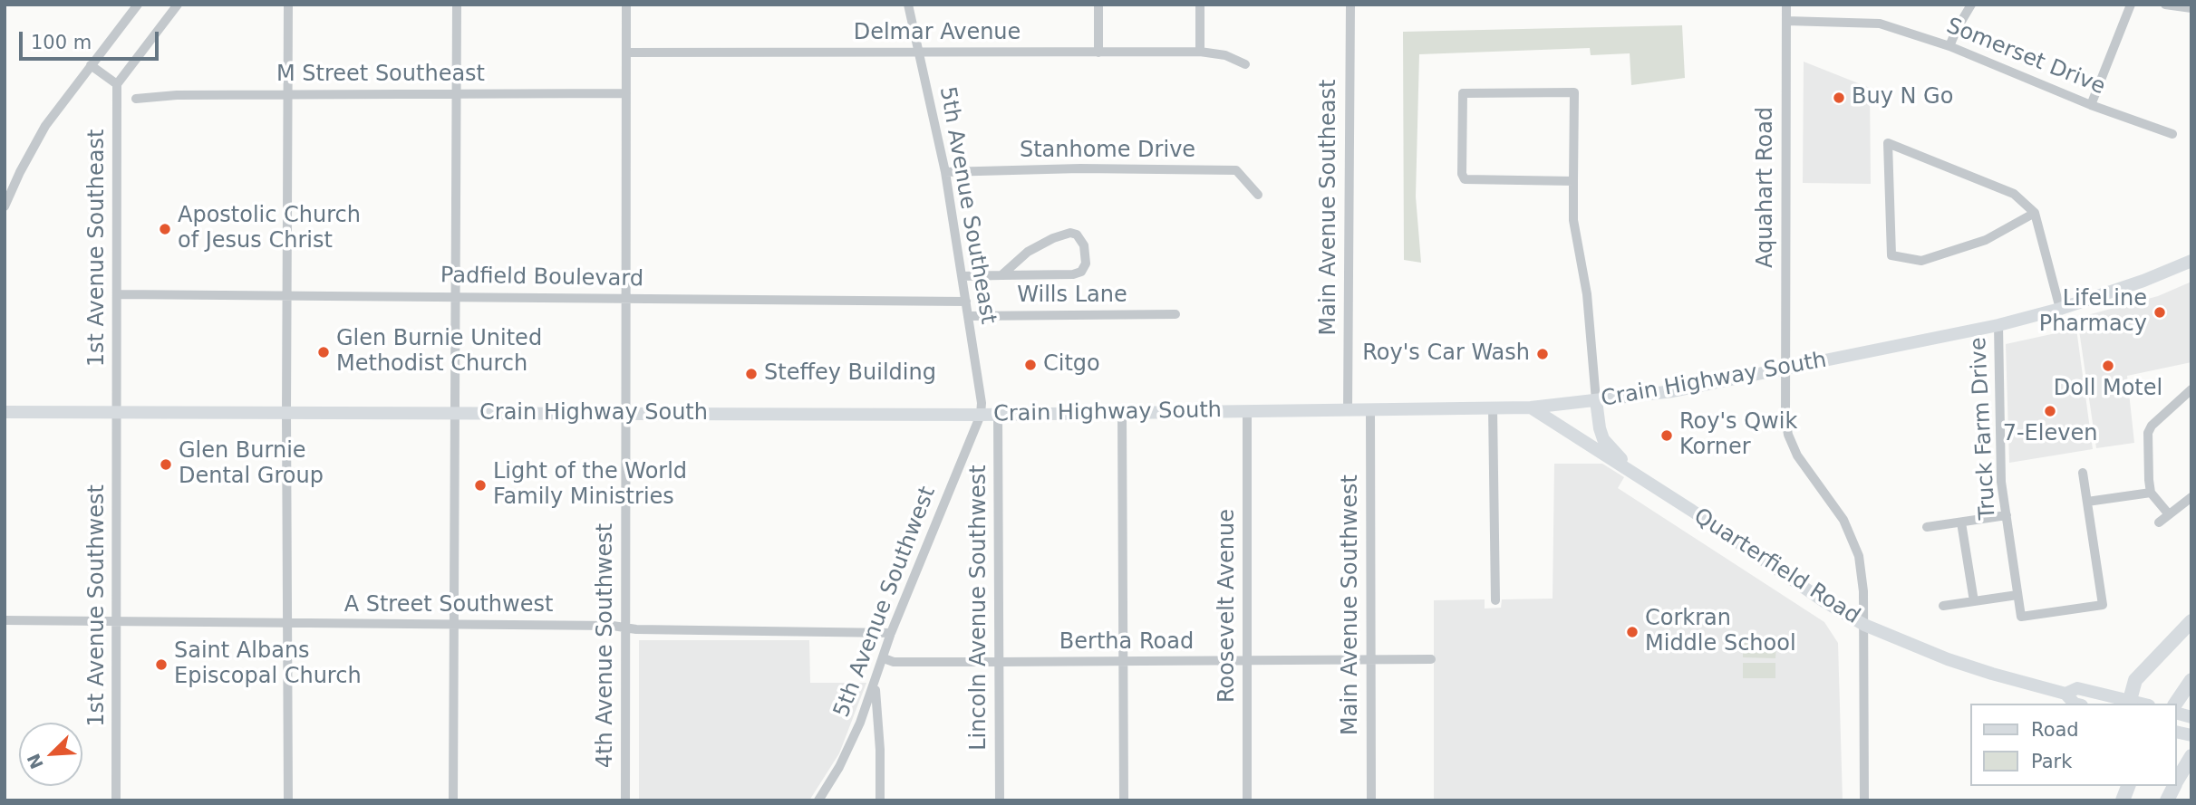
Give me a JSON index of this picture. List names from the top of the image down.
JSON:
{
  "streets": {
    "main road": ["Crain Highway South", "Quarterfield Road"],
    "street": [
      "Delmar Avenue",
      "Somerset Drive",
      "M Street Southeast",
      "Stanhome Drive",
      "Aquahart Road",
      "5th Avenue Southeast",
      "Main Avenue Southeast",
      "1st Avenue Southeast",
      "Padfield Boulevard",
      "Wills Lane",
      "Truck Farm Drive",
      "5th Avenue Southwest",
      "Main Avenue Southwest",
      "1st Avenue Southwest",
      "A Street Southwest",
      "Roosevelt Avenue",
      "Lincoln Avenue Southwest",
      "Bertha Road",
      "4th Avenue Southwest"
    ]
  },
  "crossings": [
    ["Delmar Avenue", "5th Avenue Southeast"],
    ["Delmar Avenue", "4th Avenue Southwest"],
    ["Somerset Drive", "Aquahart Road"],
    ["M Street Southeast", "4th Avenue Southwest"],
    ["Stanhome Drive", "5th Avenue Southeast"],
    ["Aquahart Road", "Crain Highway South"],
    ["Aquahart Road", "Quarterfield Road"],
    ["5th Avenue Southeast", "Padfield Boulevard"],
    ["5th Avenue Southeast", "Wills Lane"],
    ["5th Avenue Southeast", "Crain Highway South"],
    ["5th Avenue Southeast", "5th Avenue Southwest"],
    ["Main Avenue Southeast", "Crain Highway South"],
    ["1st Avenue Southeast", "Padfield Boulevard"],
    ["1st Avenue Southeast", "Crain Highway South"],
    ["1st Avenue Southeast", "1st Avenue Southwest"],
    ["Padfield Boulevard", "4th Avenue Southwest"],
    ["Crain Highway South", "Truck Farm Drive"],
    ["Crain Highway South", "Quarterfield Road"],
    ["Crain Highway South", "5th Avenue Southwest"],
    ["Crain Highway South", "Main Avenue Southwest"],
    ["Crain Highway South", "1st Avenue Southwest"],
    ["Crain Highway South", "Roosevelt Avenue"],
    ["Crain Highway South", "Lincoln Avenue Southwest"],
    ["Crain Highway South", "4th Avenue Southwest"],
    ["5th Avenue Southwest", "A Street Southwest"],
    ["5th Avenue Southwest", "Bertha Road"],
    ["Main Avenue Southwest", "Bertha Road"],
    ["1st Avenue Southwest", "A Street Southwest"],
    ["A Street Southwest", "4th Avenue Southwest"],
    ["Roosevelt Avenue", "Bertha Road"],
    ["Lincoln Avenue Southwest", "Bertha Road"]
  ],
  "places": [
    "Buy N Go",
    "Apostolic Church of Jesus Christ",
    "LifeLine Pharmacy",
    "Glen Burnie United Methodist Church",
    "Roy's Car Wash",
    "Citgo",
    "Doll Motel",
    "Steffey Building",
    "7-Eleven",
    "Roy's Qwik Korner",
    "Glen Burnie Dental Group",
    "Light of the World Family Ministries",
    "Corkran Middle School",
    "Saint Albans Episcopal Church"
  ],
  "legend": ["Road", "Park"],
  "scale_bar": "100 m",
  "north": "bottom left"
}
